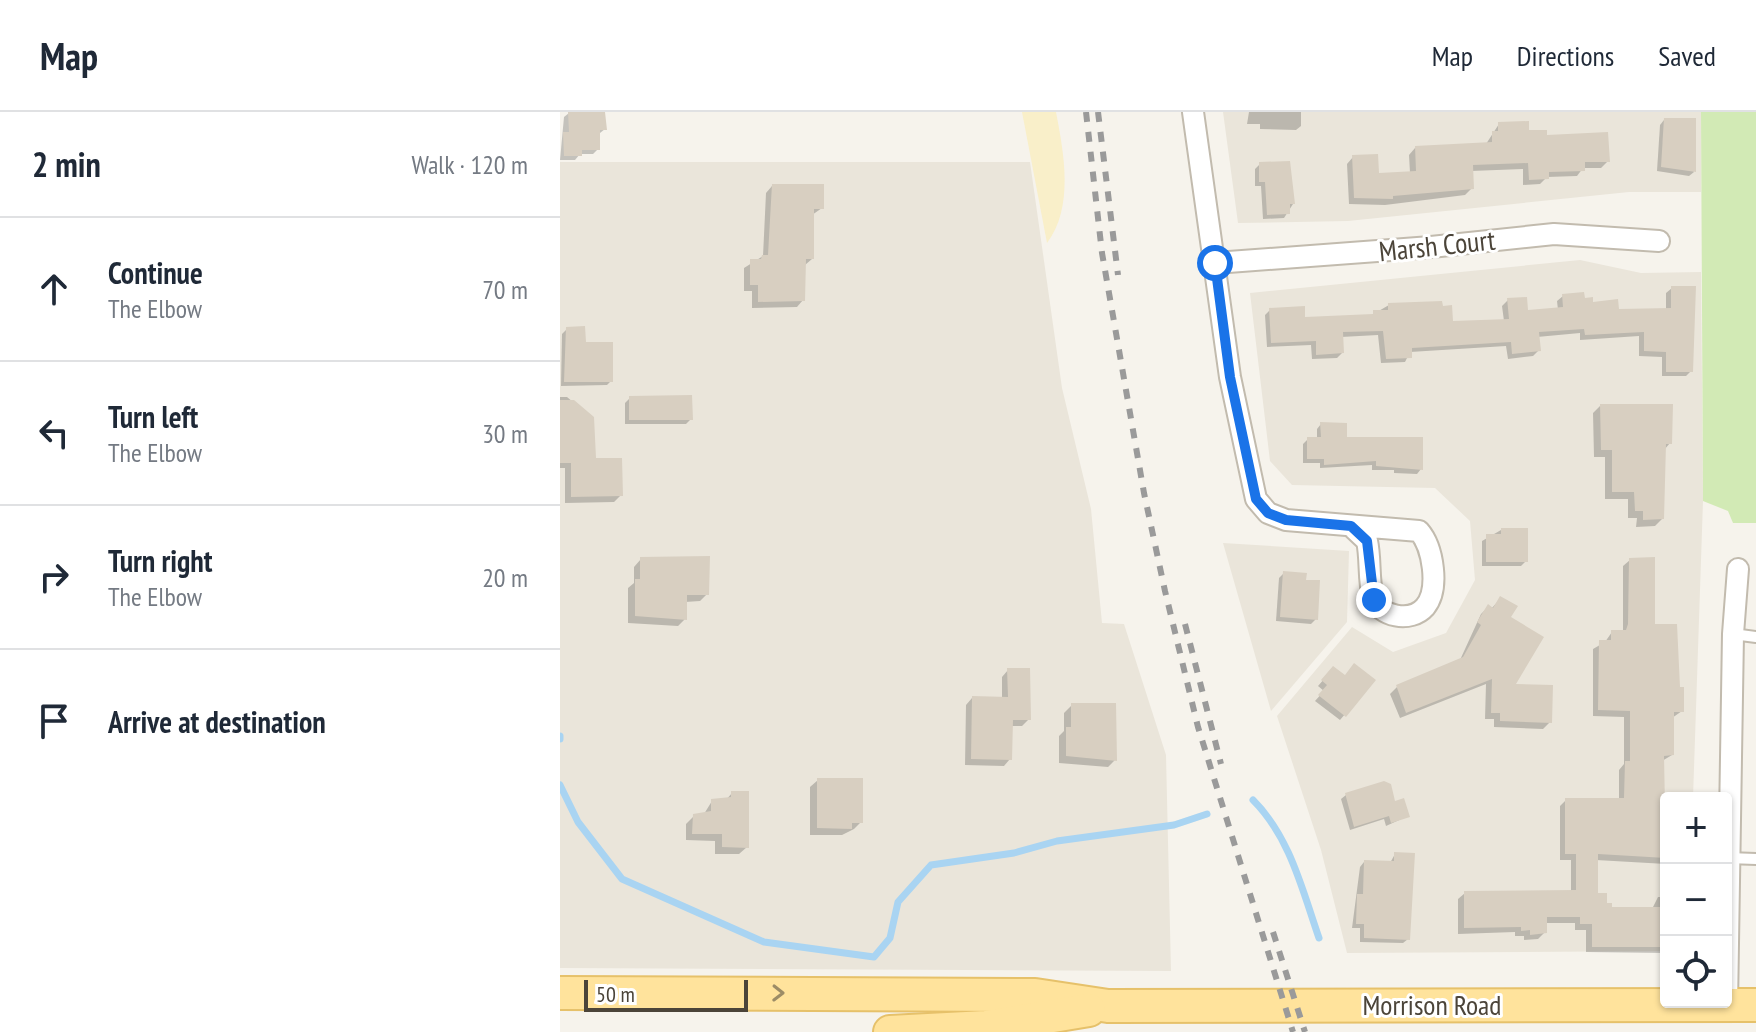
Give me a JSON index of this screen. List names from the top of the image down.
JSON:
{
  "streets": {
    "main road": ["Morrison Road"],
    "street": ["Marsh Court"]
  },
  "scale_bar": "50 m",
  "page": {
    "header": "Map",
    "nav": ["Map", "Directions", "Saved"],
    "heading": ["2 min", "Walk · 120 m"],
    "list": [
      ["Continue", "The Elbow", "70 m"],
      ["Turn left", "The Elbow", "30 m"],
      ["Turn right", "The Elbow", "20 m"],
      "Arrive at destination"
    ],
    "map_buttons": ["+", "−"],
    "scale": "50 m"
  }
}
